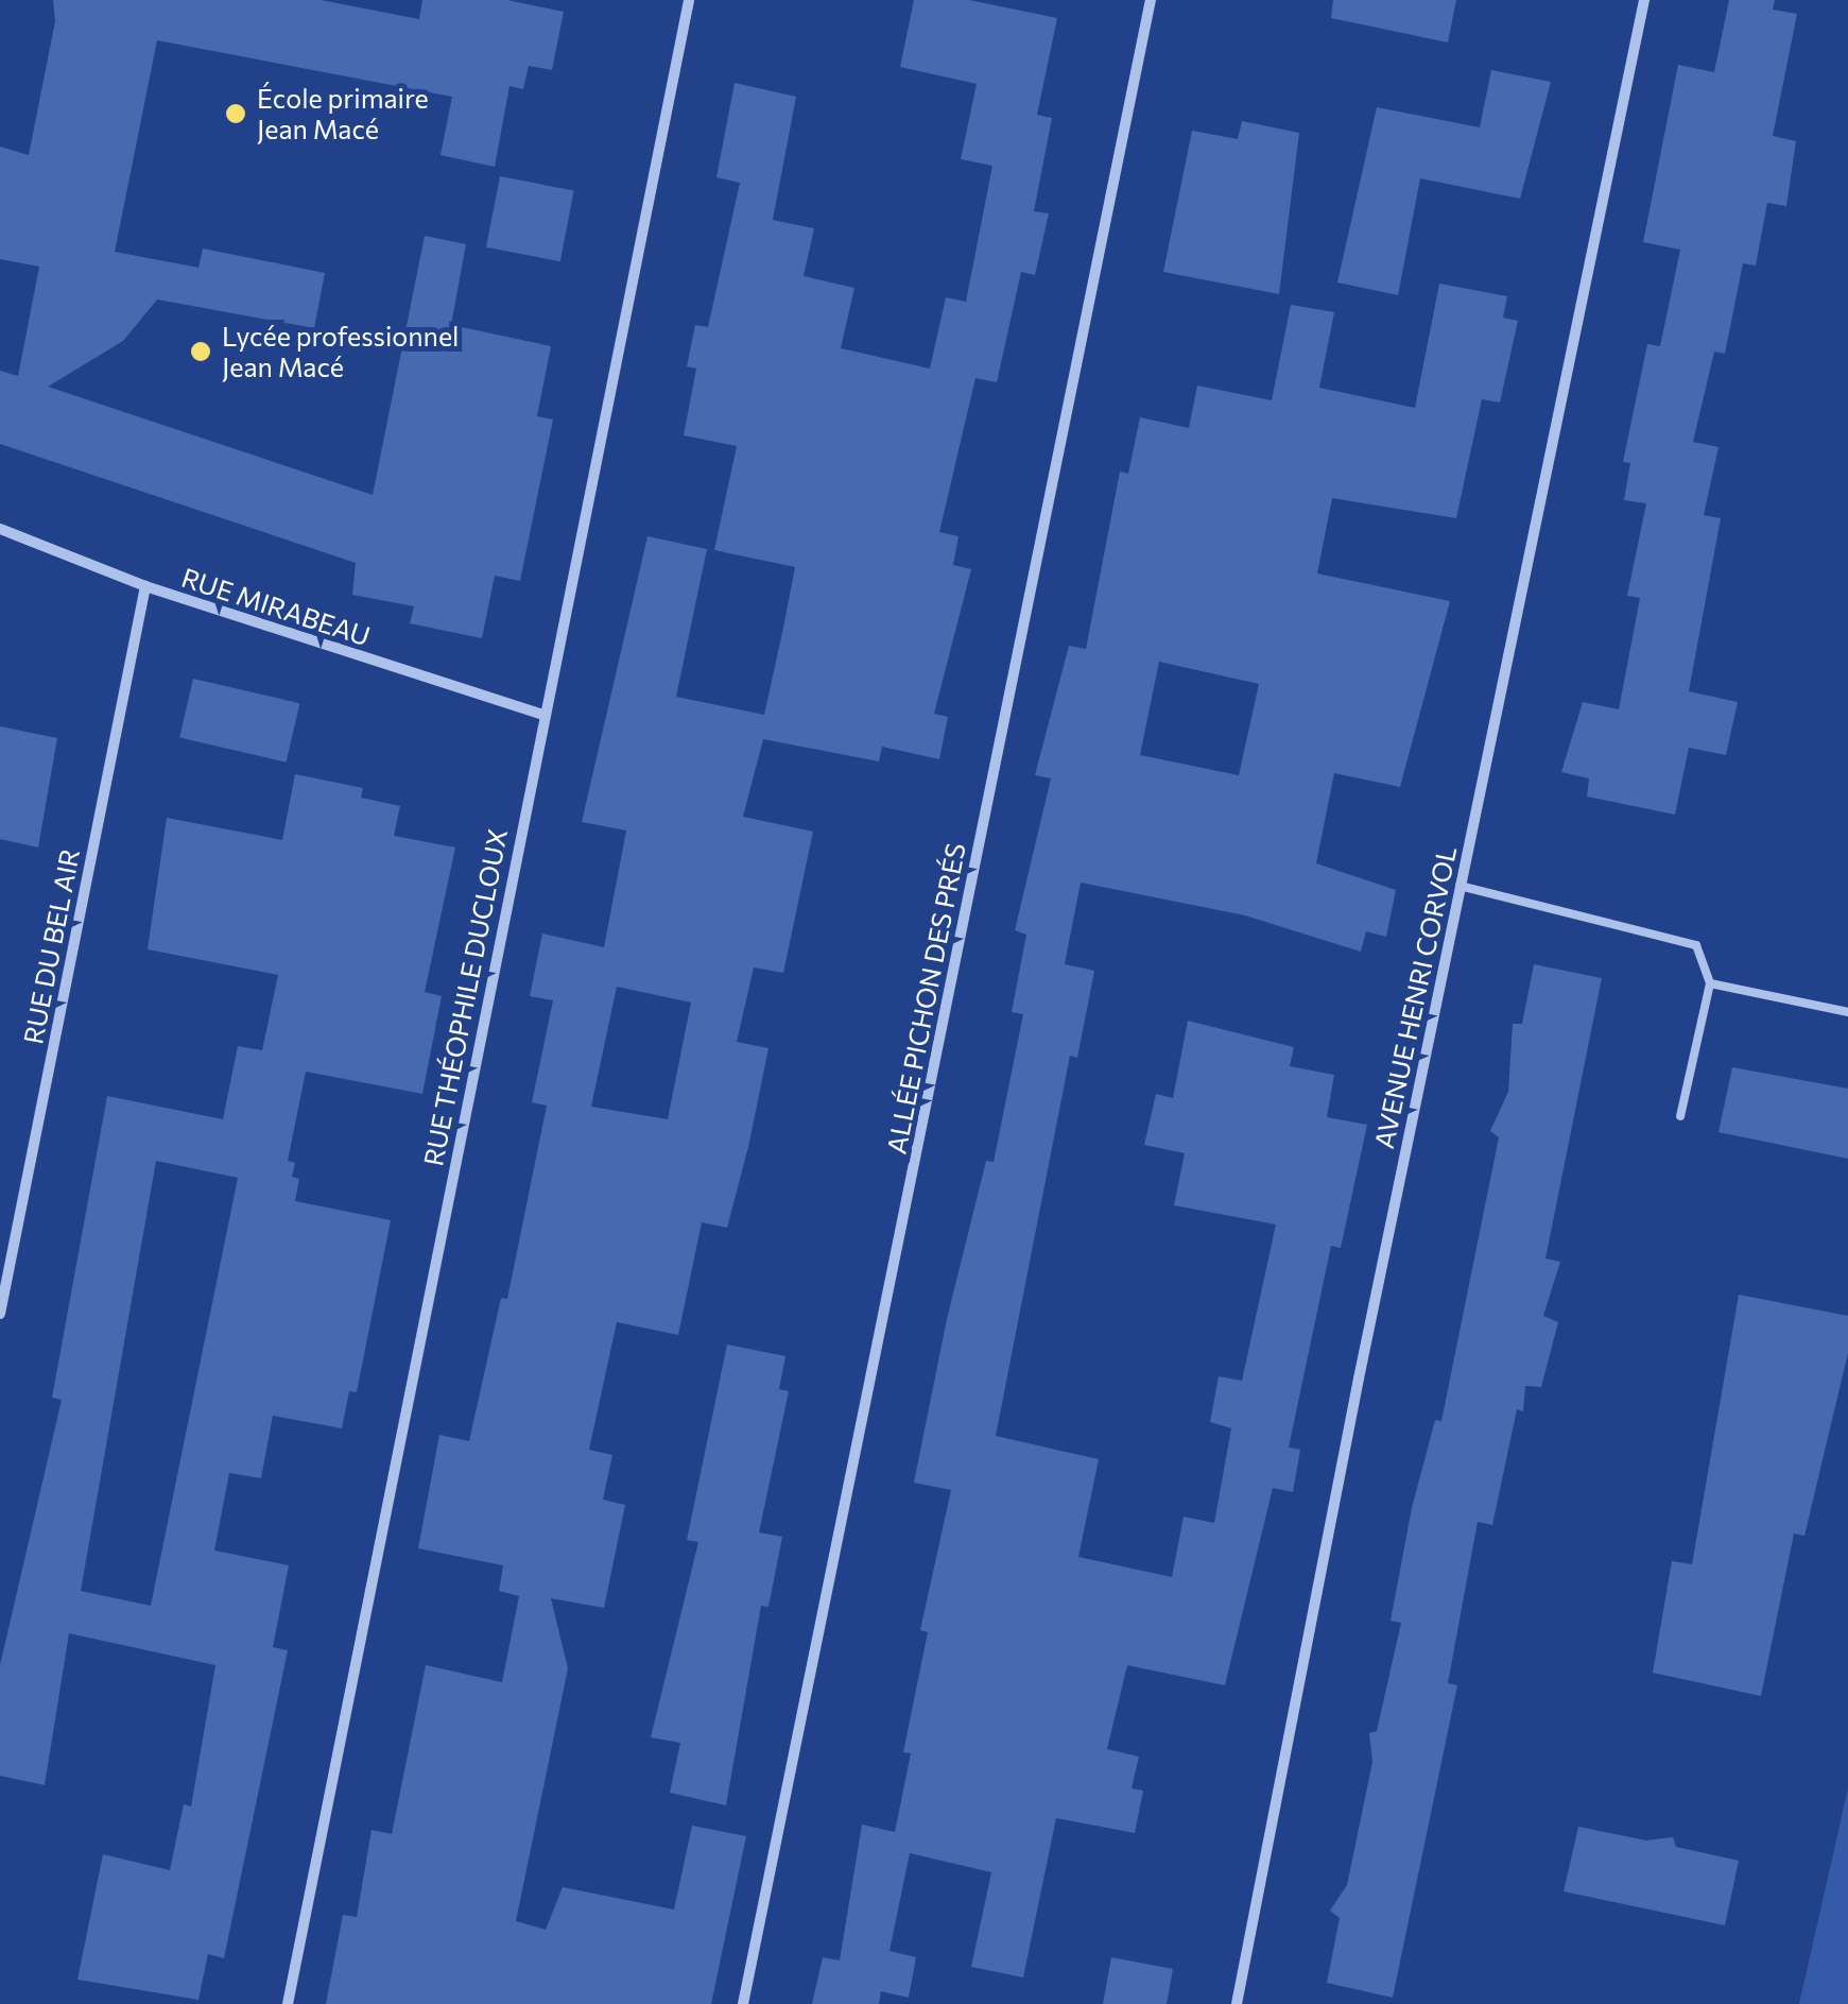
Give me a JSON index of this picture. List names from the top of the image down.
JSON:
{
  "streets": {
    "street": [
      "RUE MIRABEAU",
      "RUE DU BEL AIR",
      "RUE THÉOPHILE DUCLOUX",
      "AVENUE HENRI CORVOL",
      "ALLÉE PICHON DES PRÉS"
    ]
  },
  "crossings": [
    ["RUE MIRABEAU", "RUE DU BEL AIR"],
    ["RUE MIRABEAU", "RUE THÉOPHILE DUCLOUX"]
  ],
  "places": ["École primaire Jean Macé", "Lycée professionnel Jean Macé"]
}
